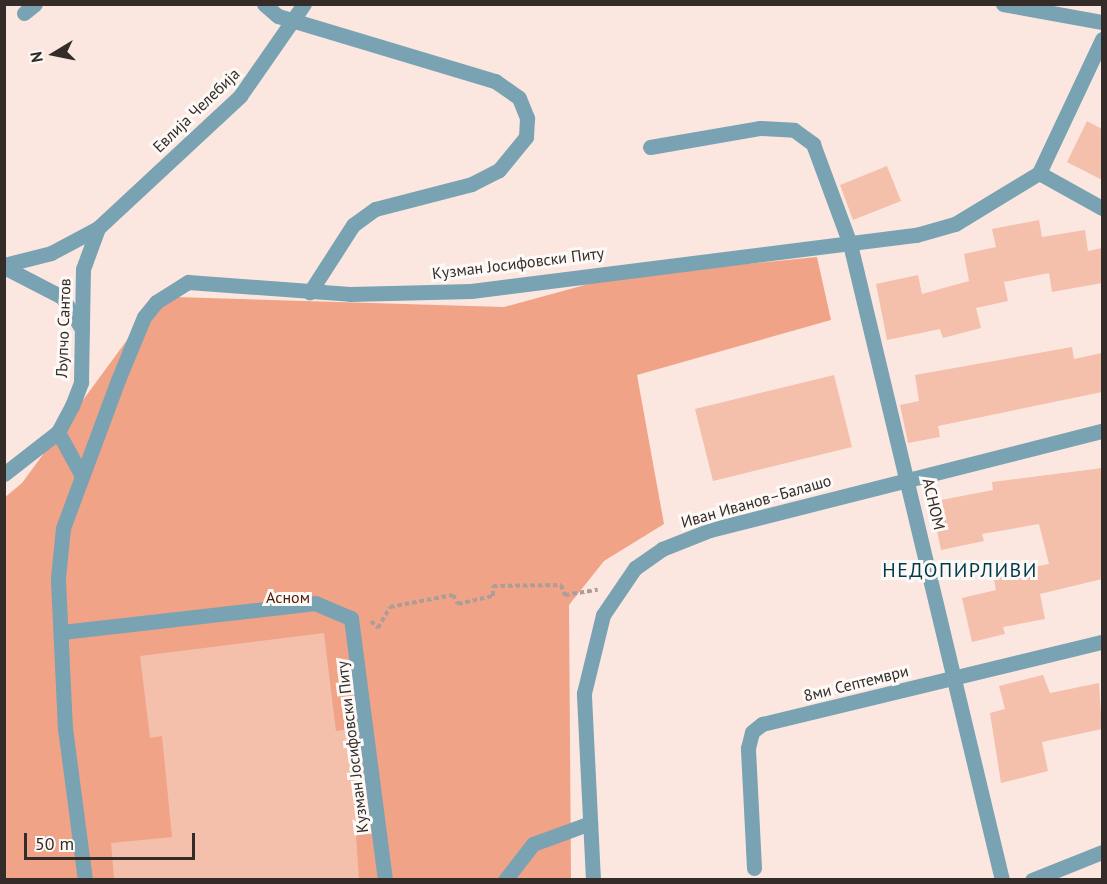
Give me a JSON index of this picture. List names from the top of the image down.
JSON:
{
  "streets": {
    "street": [
      "Евлија Челебија",
      "Кузман Јосифовски Питу",
      "Љупчо Сантов",
      "Иван Иванов–Балашо",
      "АСНОМ",
      "8ми Септември"
    ]
  },
  "crossings": [
    ["Евлија Челебија", "Љупчо Сантов"],
    ["Кузман Јосифовски Питу", "АСНОМ"],
    ["Иван Иванов–Балашо", "АСНОМ"],
    ["АСНОМ", "8ми Септември"]
  ],
  "districts": ["НЕДОПИРЛИВИ"],
  "parks": ["Асном"],
  "scale_bar": "50 m",
  "north": "left"
}
